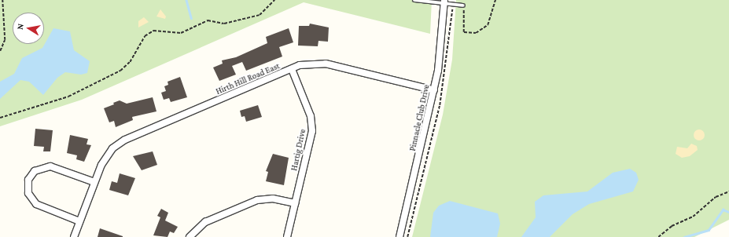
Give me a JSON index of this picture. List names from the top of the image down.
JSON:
{
  "streets": {
    "street": ["Hirth Hill Road East", "Pinnacle Club Drive", "Hartig Drive"]
  },
  "crossings": [
    ["Hirth Hill Road East", "Pinnacle Club Drive"],
    ["Hirth Hill Road East", "Hartig Drive"]
  ],
  "north": "left"
}
